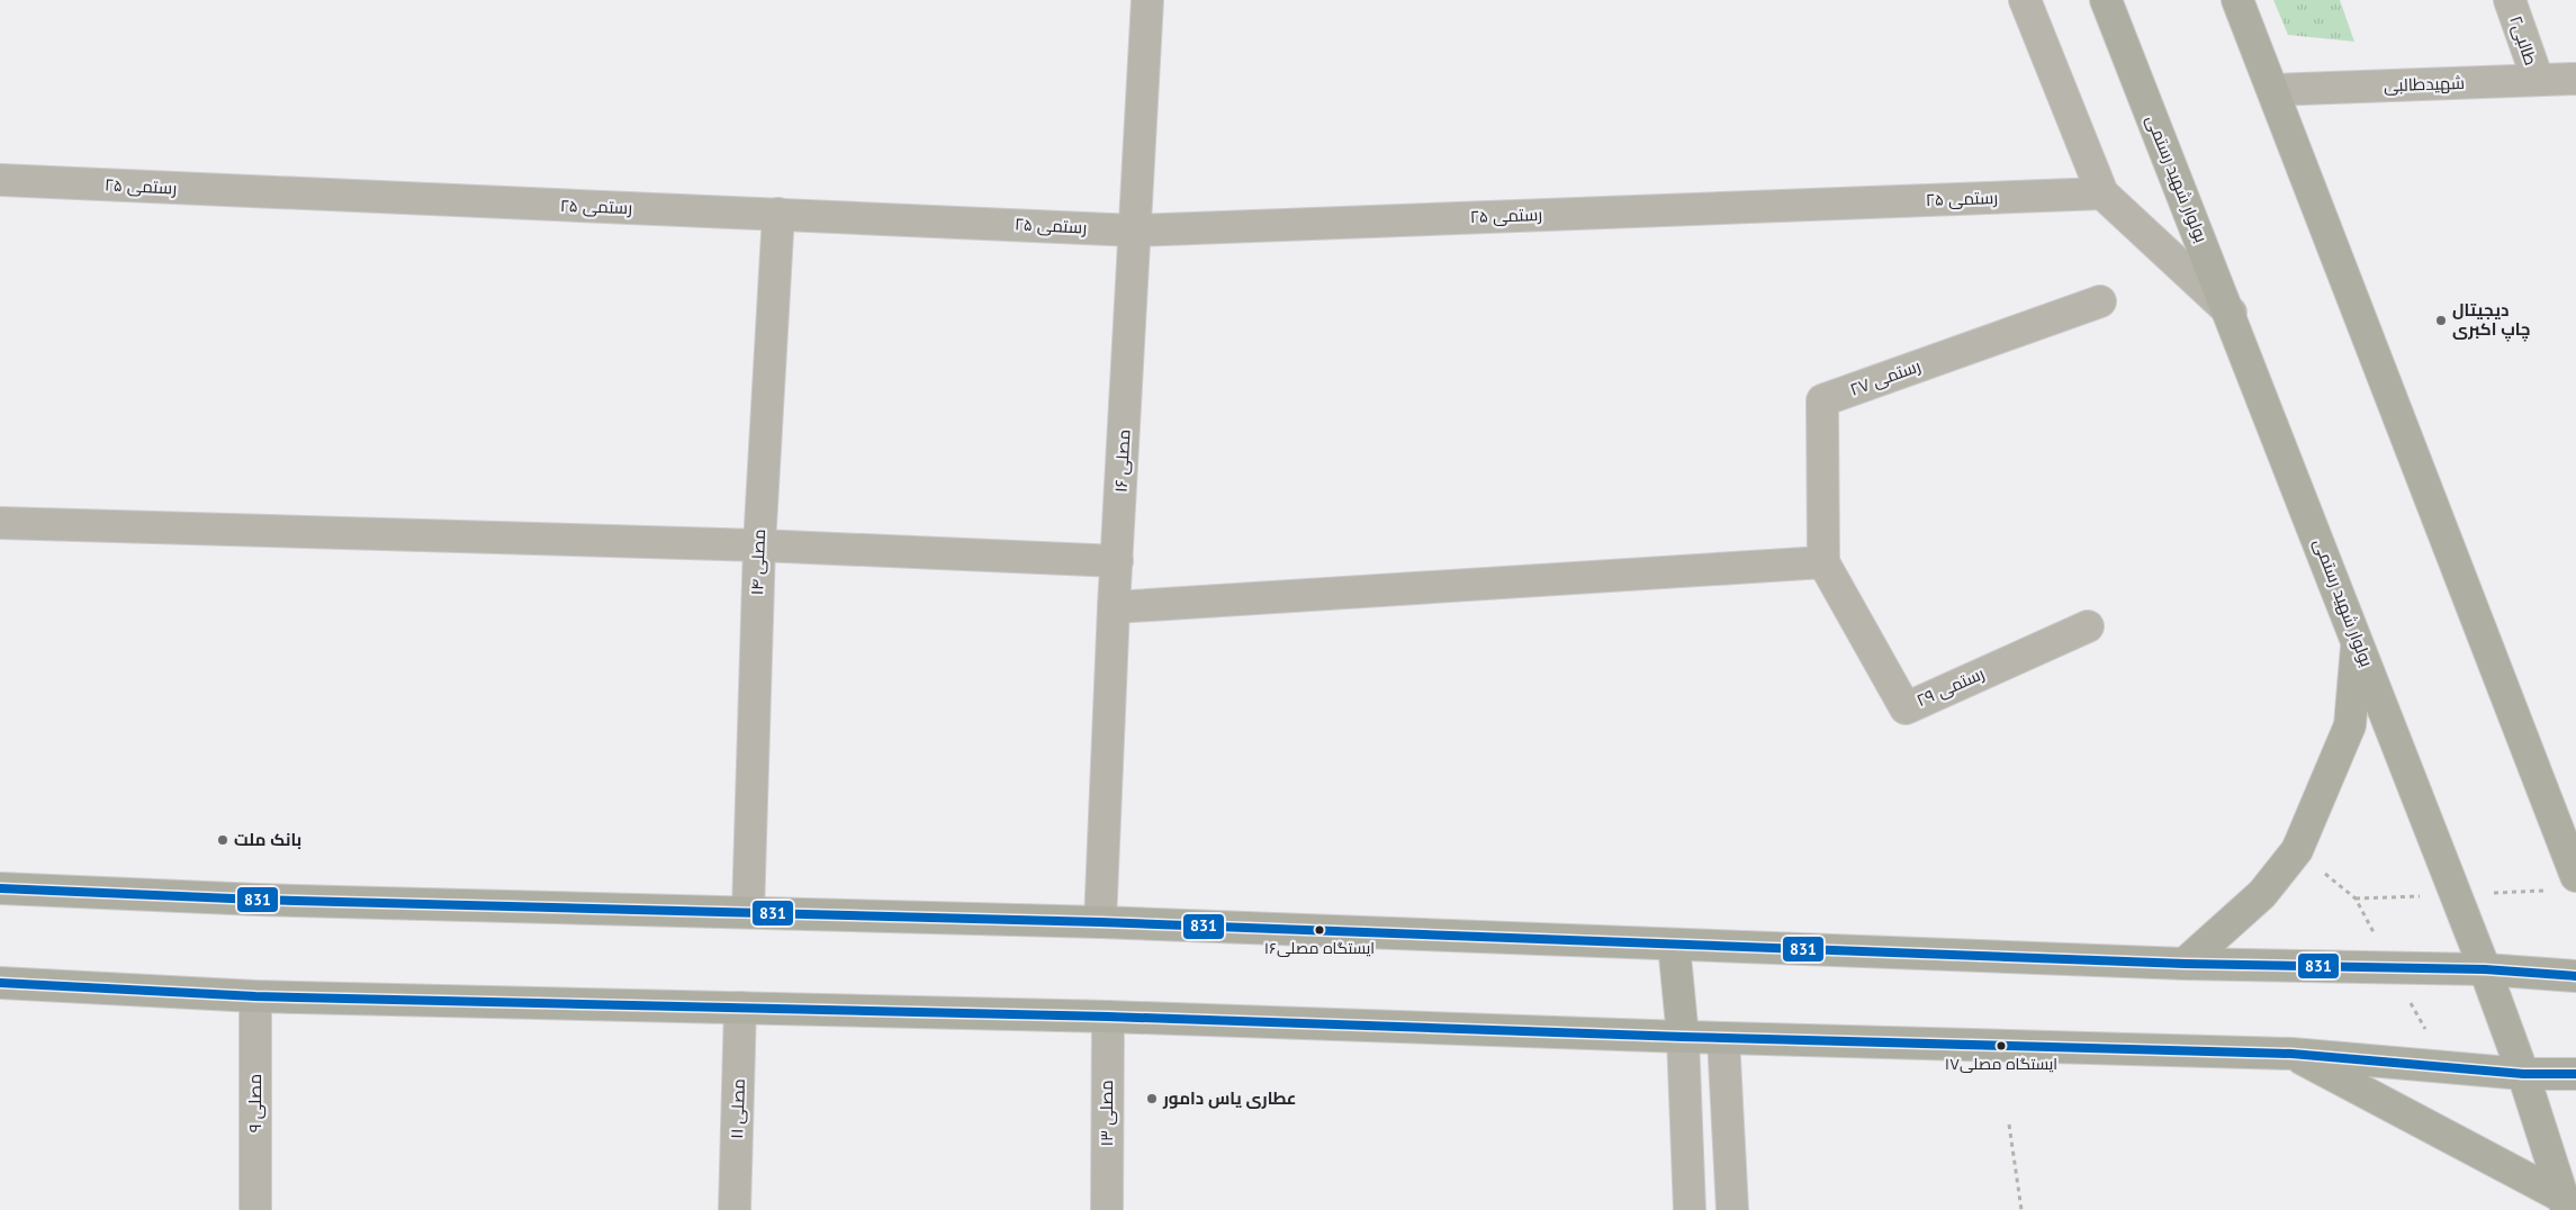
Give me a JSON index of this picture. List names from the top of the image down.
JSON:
{
  "streets": {
    "main road": ["بولوار شهید رستمی"],
    "street": [
      "طالبی۲",
      "شهیدطالبی",
      "رستمی ۲۵",
      "رستمی ۲۷",
      "مصلی ۱۶",
      "مصلی ۱۴",
      "رستمی ۲۹",
      "مصلی ۹",
      "مصلی ۱۱",
      "مصلی ۱۳"
    ]
  },
  "crossings": [
    ["طالبی۲", "شهیدطالبی"],
    ["رستمی ۲۵", "مصلی ۱۶"],
    ["رستمی ۲۵", "مصلی ۱۴"],
    ["رستمی ۲۷", "رستمی ۲۹"]
  ],
  "places": [
    "دیجیتال چاپ اکبری",
    "بانک ملت",
    "ایستگاه مصلی۱۶",
    "ایستگاه مصلی۱۷",
    "عطاری یاس دامور"
  ],
  "lines": ["transit line 831"]
}
